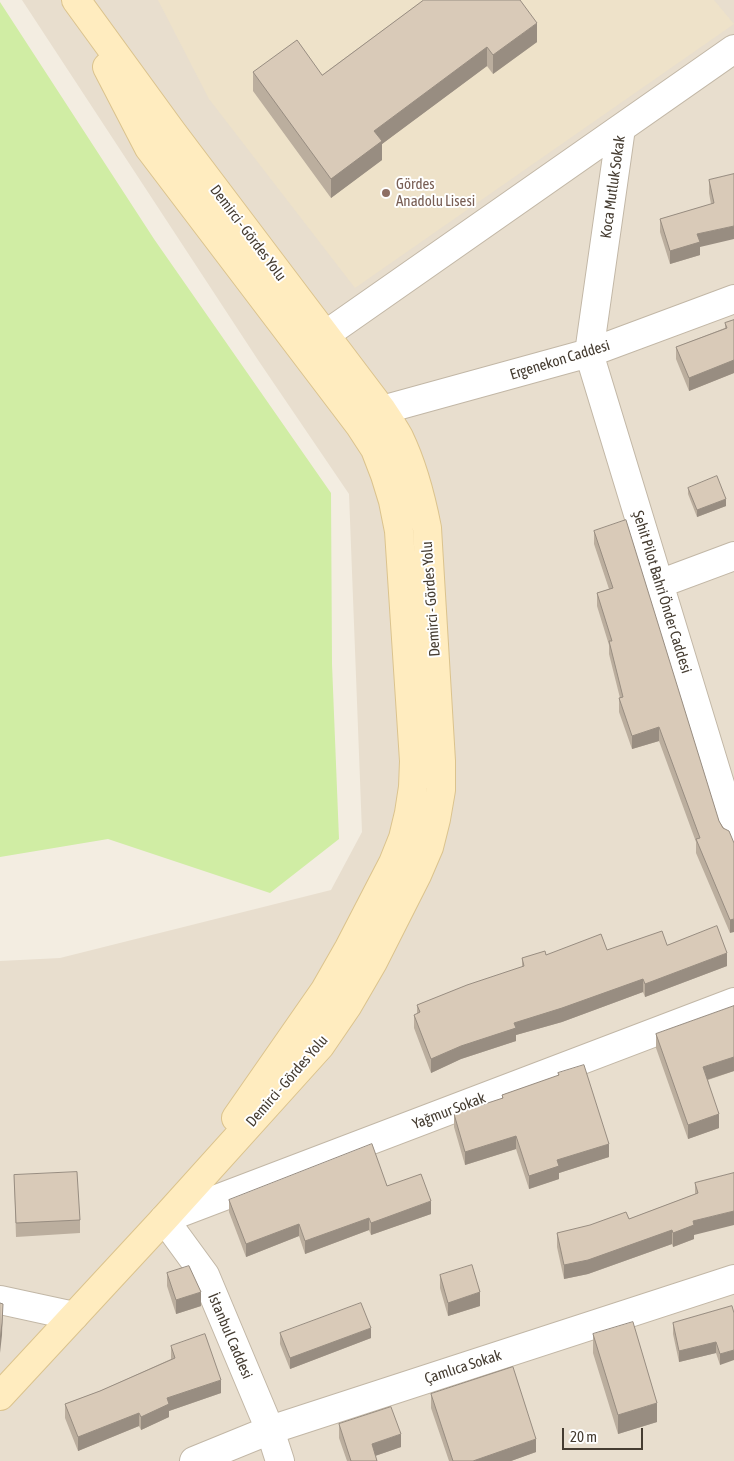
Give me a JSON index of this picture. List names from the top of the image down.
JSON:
{
  "streets": {
    "main road": ["Demirci - Gördes Yolu"],
    "street": [
      "Koca Mutluk Sokak",
      "Ergenekon Caddesi",
      "Şehit Pilot Bahri Önder Caddesi",
      "Yağmur Sokak",
      "İstanbul Caddesi",
      "Çamlıca Sokak"
    ]
  },
  "crossings": [
    ["Koca Mutluk Sokak", "Ergenekon Caddesi"],
    ["Koca Mutluk Sokak", "Şehit Pilot Bahri Önder Caddesi"],
    ["Demirci - Gördes Yolu", "Ergenekon Caddesi"],
    ["Demirci - Gördes Yolu", "Yağmur Sokak"],
    ["Demirci - Gördes Yolu", "İstanbul Caddesi"],
    ["Ergenekon Caddesi", "Şehit Pilot Bahri Önder Caddesi"],
    ["Yağmur Sokak", "İstanbul Caddesi"],
    ["İstanbul Caddesi", "Çamlıca Sokak"]
  ],
  "places": ["Gördes Anadolu Lisesi"],
  "scale_bar": "20 m"
}
